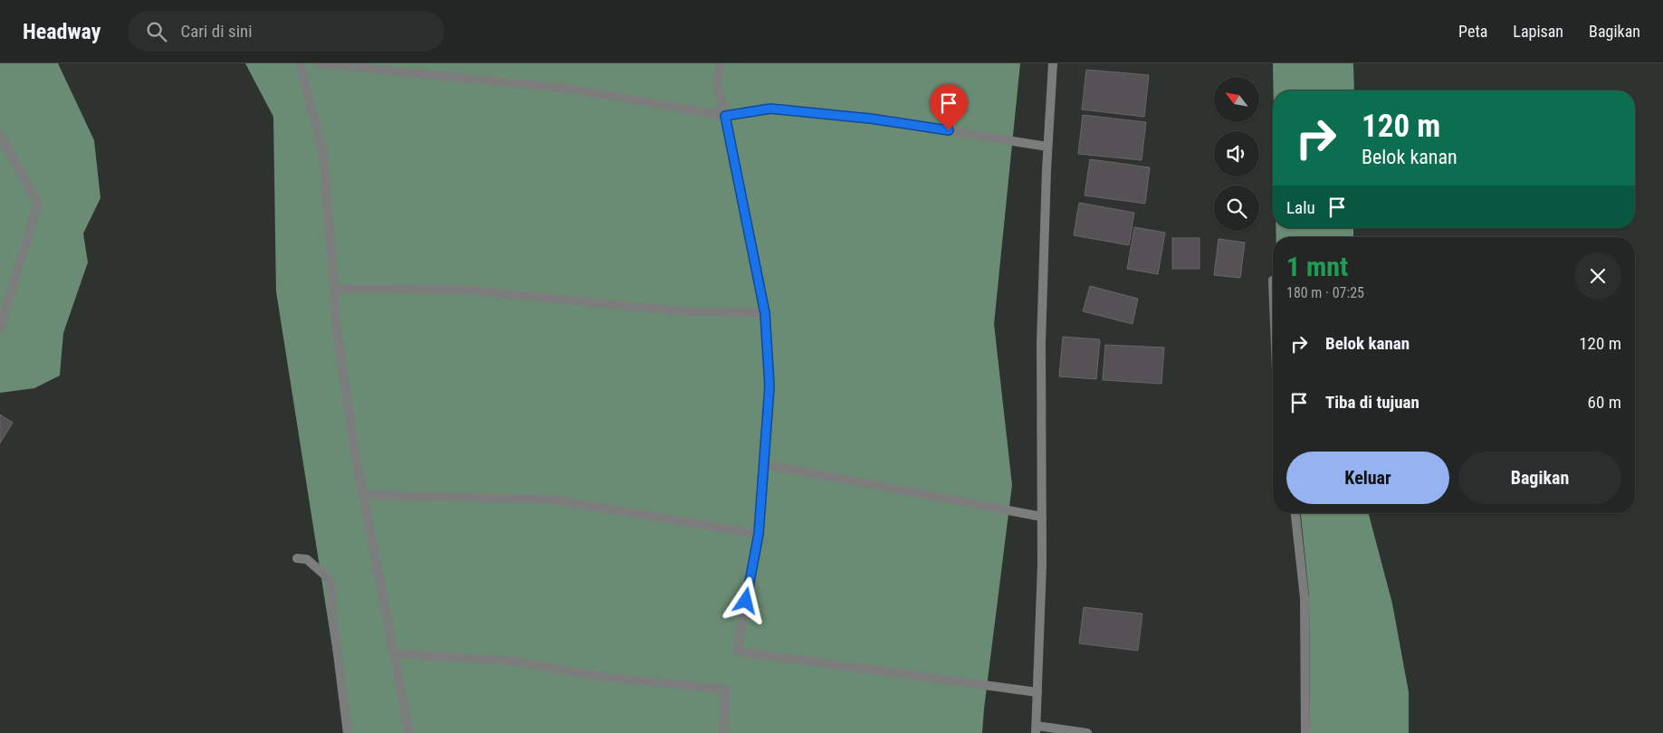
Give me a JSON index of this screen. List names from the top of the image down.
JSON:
{
  "north": "top left",
  "page": {
    "header": "Headway",
    "search": "Cari di sini",
    "nav": ["Peta", "Lapisan", "Bagikan"],
    "turn": ["120 m", "Belok kanan"],
    "then": "Lalu",
    "heading": ["1 mnt", "180 m · 07:25"],
    "list": [
      {
        "name": "Belok kanan",
        "value": "120 m"
      },
      {
        "name": "Tiba di tujuan",
        "value": "60 m"
      }
    ],
    "buttons": ["Keluar", "Bagikan"]
  }
}
